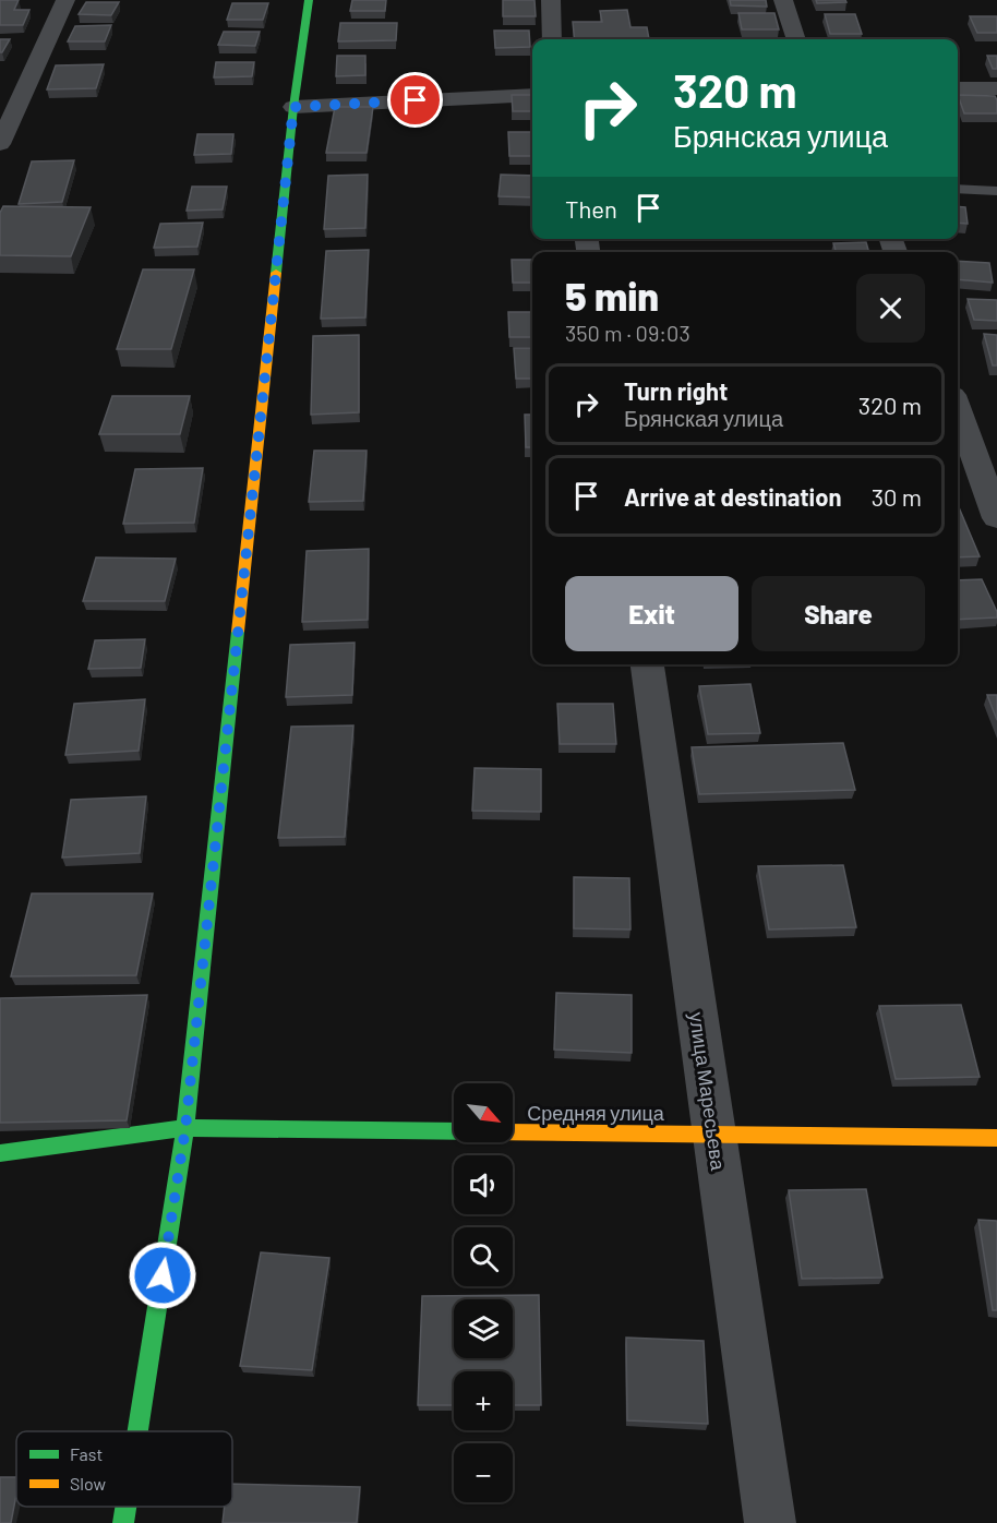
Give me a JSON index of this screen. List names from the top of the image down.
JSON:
{
  "streets": {
    "street": ["улица Маресьева", "Средняя улица"]
  },
  "crossings": [
    ["улица Маресьева", "Средняя улица"]
  ],
  "legend": ["Fast", "Slow"],
  "north": "bottom right",
  "page": {
    "turn": ["320 m", "Брянская улица"],
    "then": "Then",
    "heading": ["5 min", "350 m · 09:03"],
    "list": [
      {
        "name": "Turn right",
        "note": "Брянская улица",
        "value": "320 m"
      },
      {
        "name": "Arrive at destination",
        "value": "30 m"
      }
    ],
    "buttons": ["Exit", "Share"],
    "map_buttons": ["+", "−"]
  }
}
